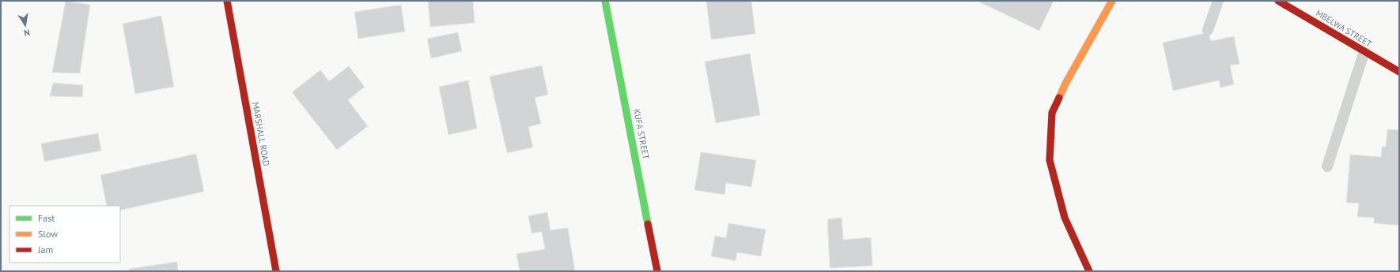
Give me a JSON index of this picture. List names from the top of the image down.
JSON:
{
  "streets": {
    "street": ["MBELWA STREET", "MARSHALL ROAD", "KUFA STREET"]
  },
  "legend": ["Fast", "Slow", "Jam"],
  "north": "bottom"
}
